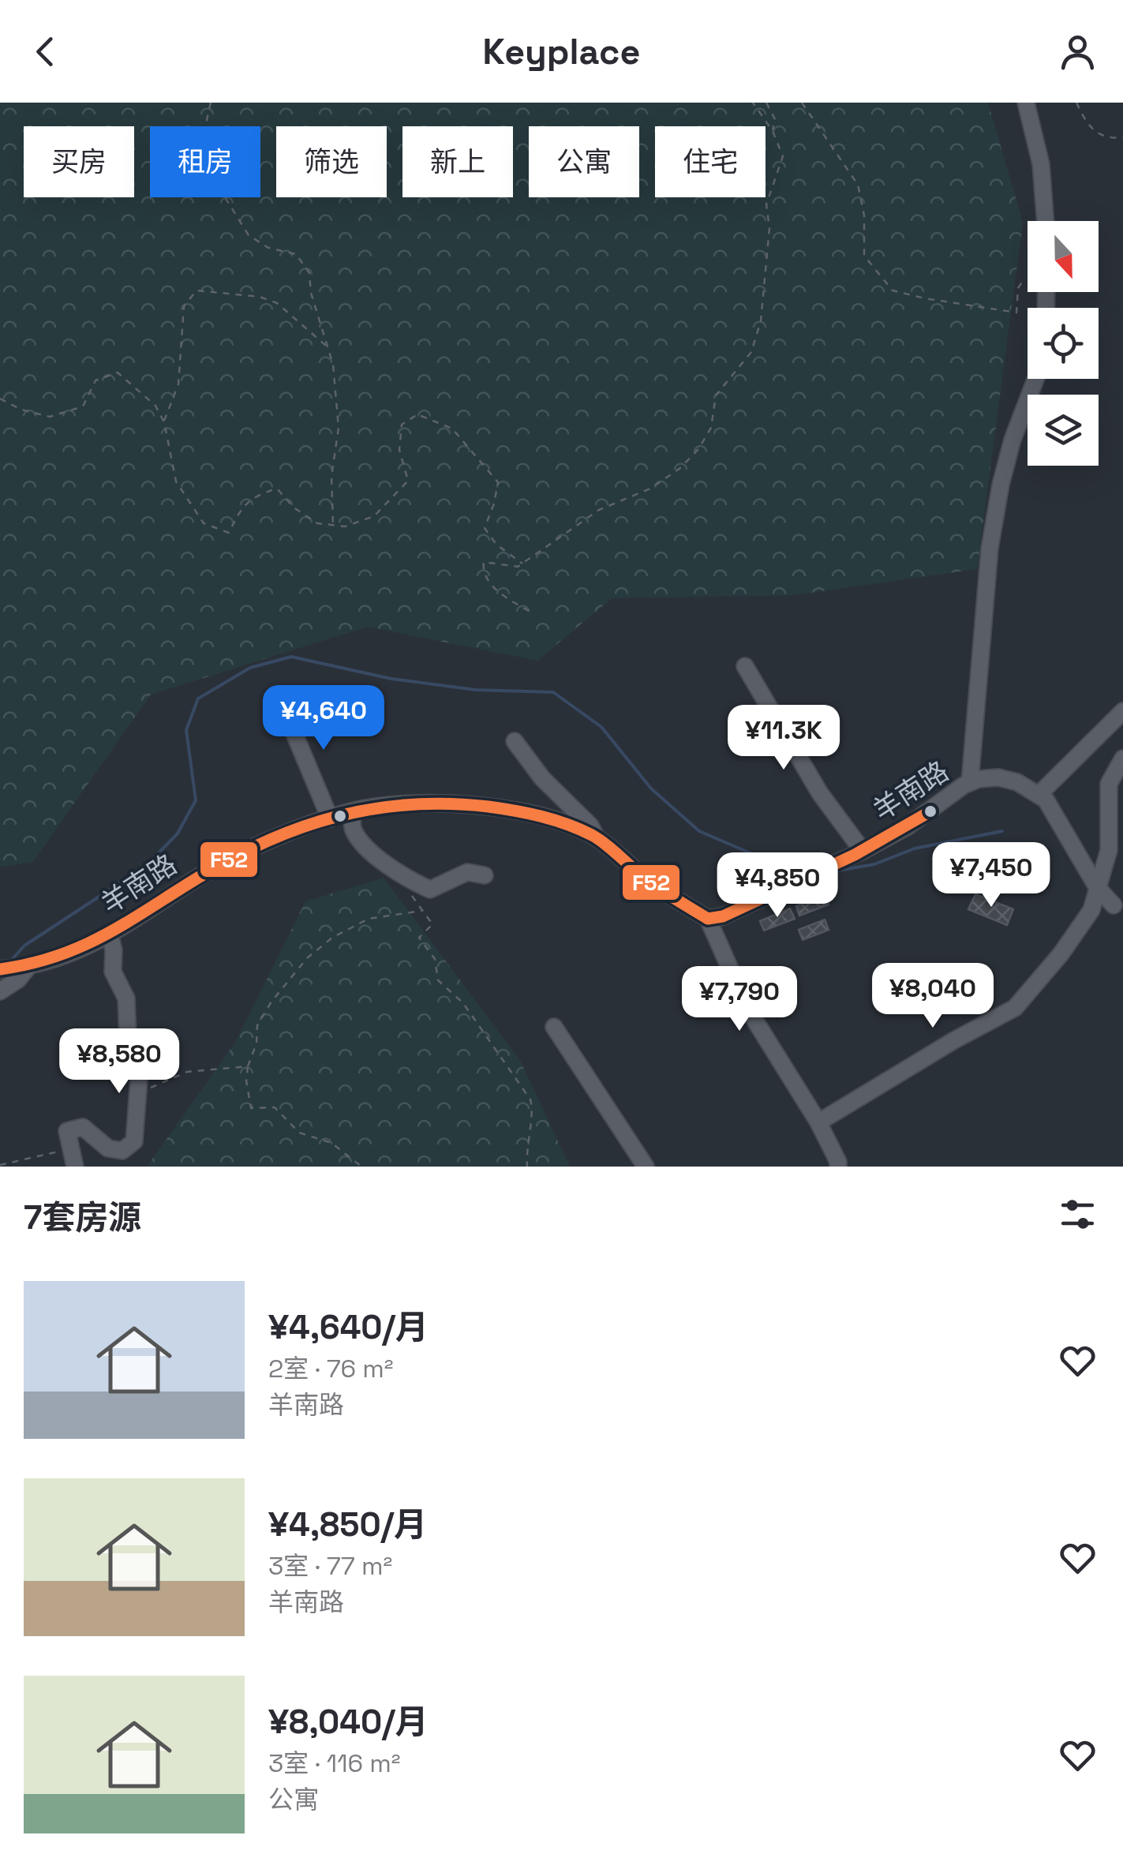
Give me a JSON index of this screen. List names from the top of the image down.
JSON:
{
  "streets": {
    "street": ["羊南路"]
  },
  "lines": ["transit line F52"],
  "north": "bottom",
  "page": {
    "header": "Keyplace",
    "chip": [
      "买房",
      "租房",
      "筛选",
      "新上",
      "公寓",
      "住宅"
    ],
    "price": [
      "¥4,640",
      "¥11.3K",
      "¥7,450",
      "¥4,850",
      "¥8,040",
      "¥7,790",
      "¥8,580"
    ],
    "heading": "7套房源",
    "list": [
      {
        "name": "¥4,640/月",
        "note": "2室 · 76 m² · 羊南路"
      },
      {
        "name": "¥4,850/月",
        "note": "3室 · 77 m² · 羊南路"
      },
      {
        "name": "¥8,040/月",
        "note": "3室 · 116 m² · 公寓"
      }
    ]
  }
}
